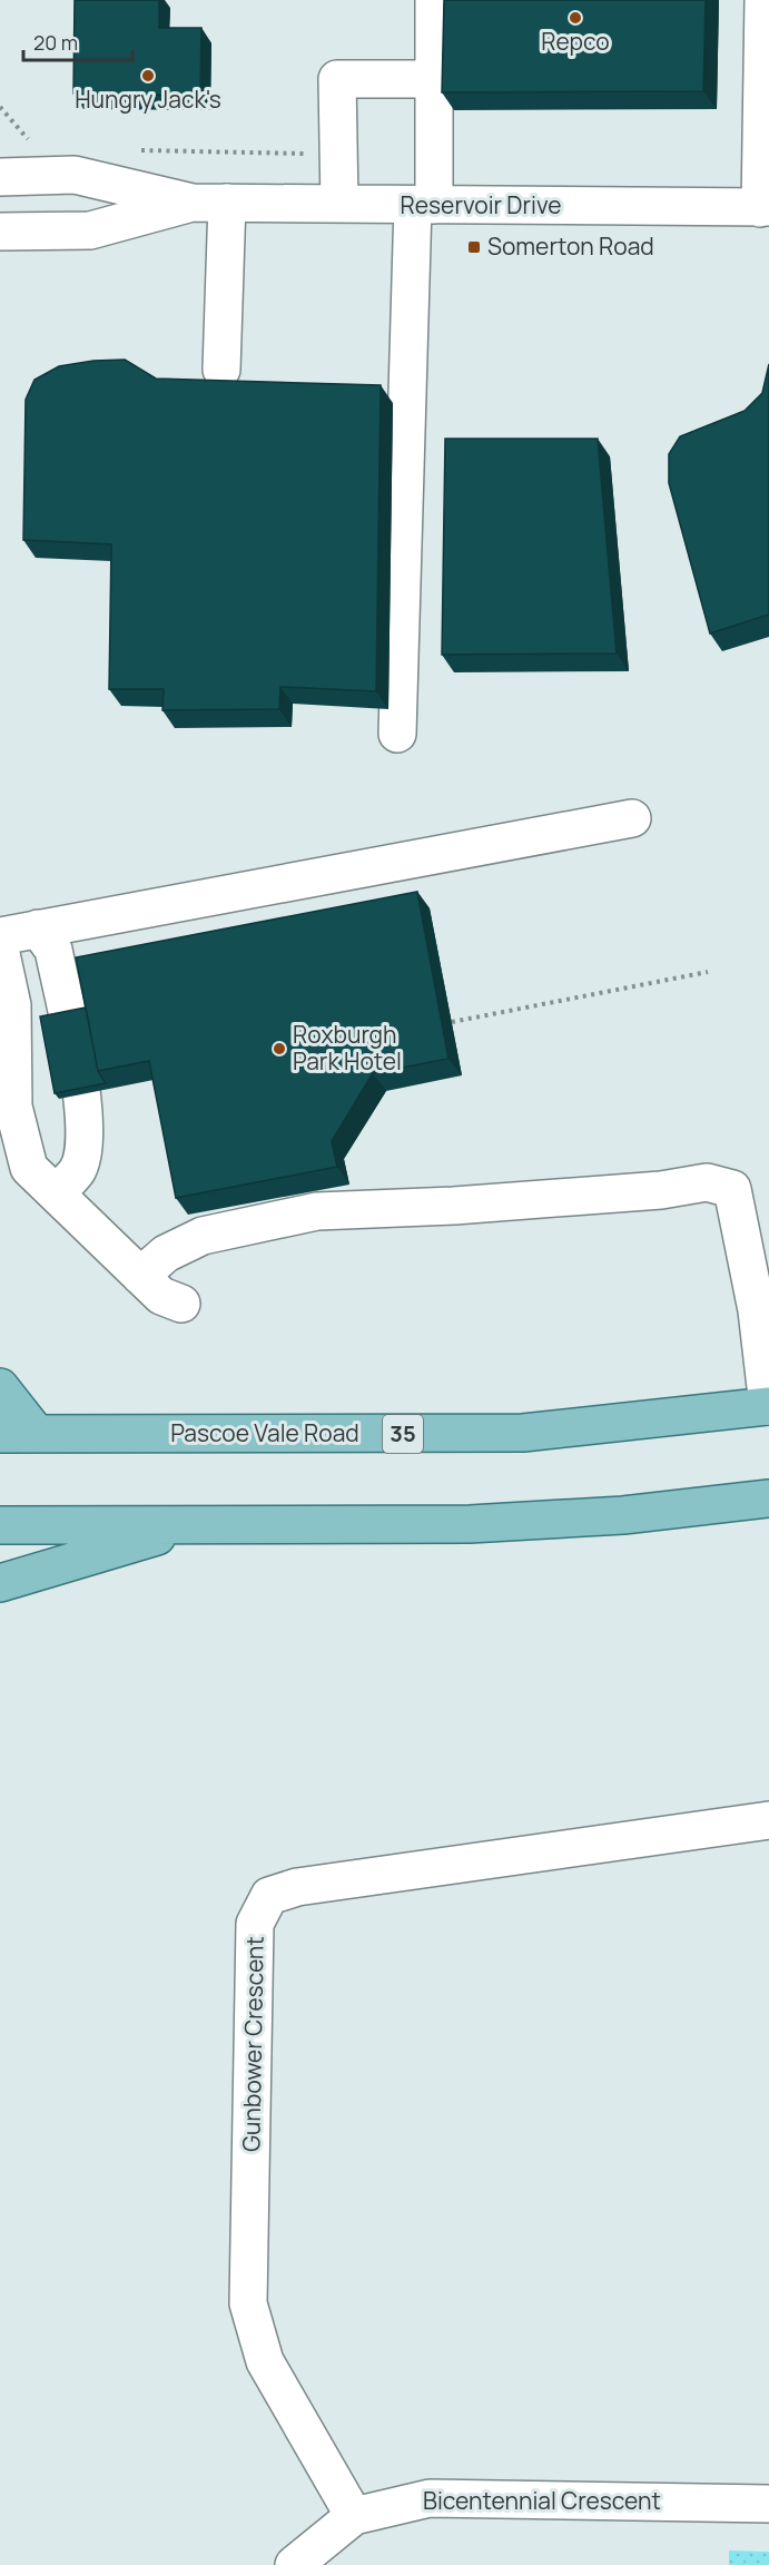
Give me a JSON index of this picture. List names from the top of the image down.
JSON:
{
  "streets": {
    "main road": ["Pascoe Vale Road", "35"],
    "street": ["Reservoir Drive", "Gunbower Crescent", "Bicentennial Crescent"]
  },
  "crossings": [
    ["Gunbower Crescent", "Bicentennial Crescent"]
  ],
  "places": {
    "other": ["Repco", "Hungry Jack's", "Roxburgh Park Hotel"],
    "transit": ["Somerton Road"]
  },
  "scale_bar": "20 m"
}
